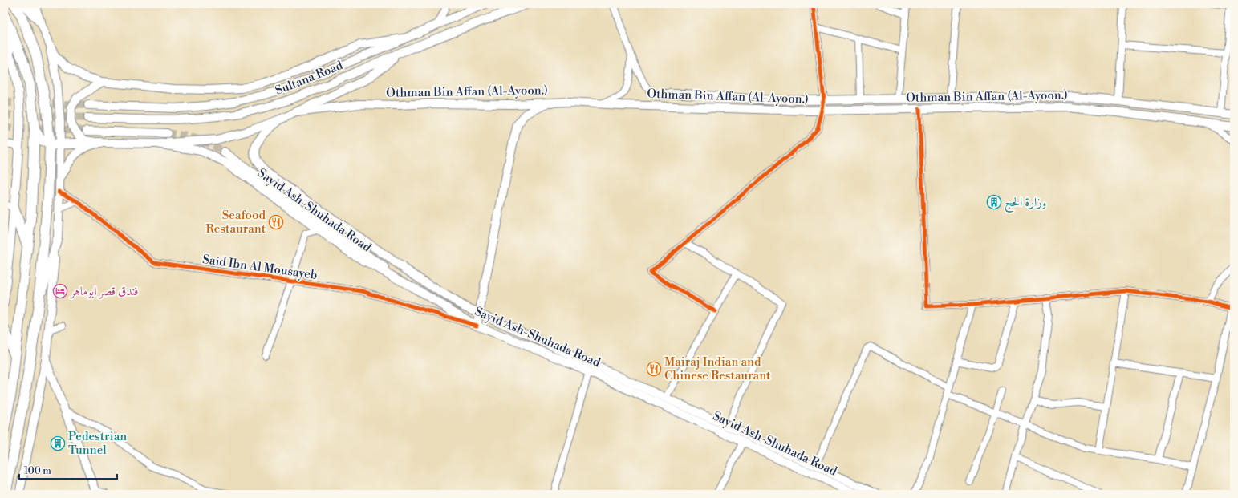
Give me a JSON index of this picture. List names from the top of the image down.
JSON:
{
  "streets": {
    "main road": ["Sultana Road", "Othman Bin Affan (Al-Ayoon.)", "Sayid Ash-Shuhada Road"],
    "street": ["Said Ibn Al Mousayeb"]
  },
  "crossings": [
    ["Sayid Ash-Shuhada Road", "Said Ibn Al Mousayeb"]
  ],
  "places": {
    "building": ["وزارة الحج", "Pedestrian Tunnel"],
    "restaurant": ["Seafood Restaurant", "Mairaj Indian and Chinese Restaurant"],
    "hotel": ["فندق قصر ابوماهر"]
  },
  "scale_bar": "100 m"
}
